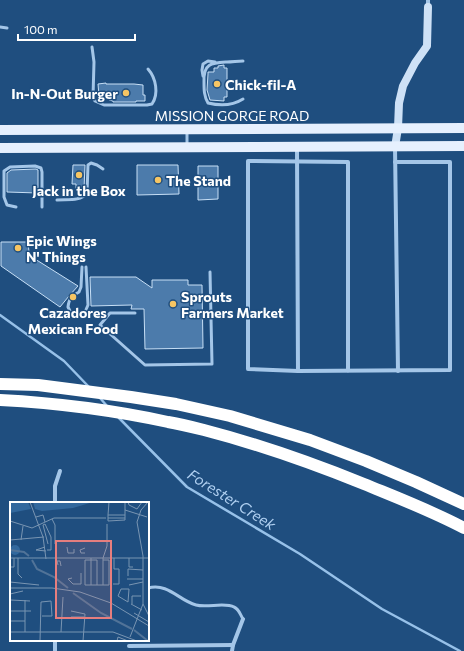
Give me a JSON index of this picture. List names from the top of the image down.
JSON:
{
  "streets": {
    "main road": ["MISSION GORGE ROAD"]
  },
  "water": ["Forester Creek"],
  "places": [
    "Chick-fil-A",
    "In-N-Out Burger",
    "Jack in the Box",
    "The Stand",
    "Epic Wings N' Things",
    "Cazadores Mexican Food",
    "Sprouts Farmers Market"
  ],
  "scale_bar": "100 m"
}
